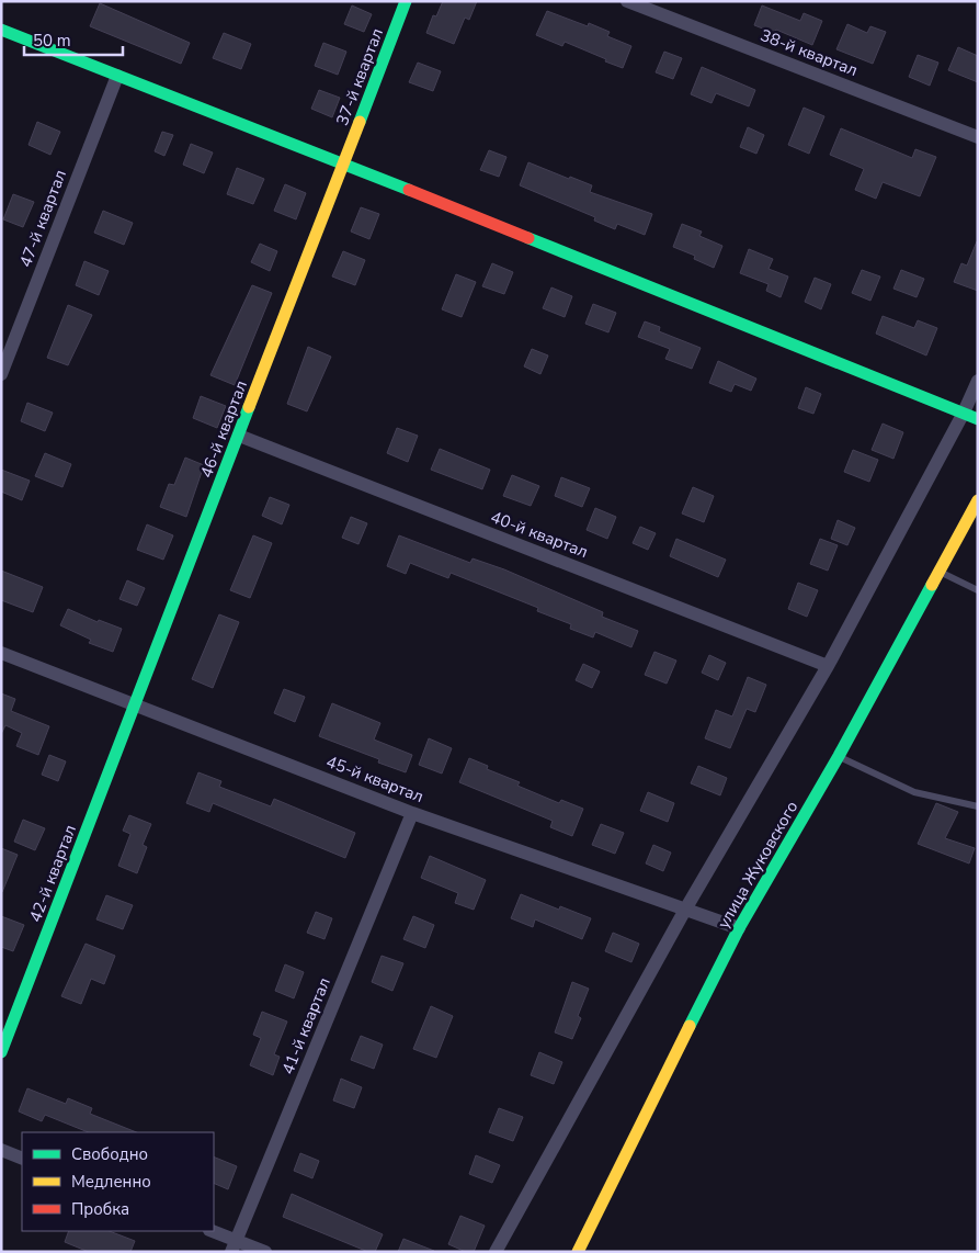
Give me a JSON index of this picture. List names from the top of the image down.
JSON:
{
  "streets": {
    "street": [
      "38-й квартал",
      "37-й квартал",
      "47-й квартал",
      "46-й квартал",
      "40-й квартал",
      "45-й квартал",
      "улица Жуковского",
      "42-й квартал",
      "41-й квартал"
    ]
  },
  "crossings": [
    ["37-й квартал", "46-й квартал"],
    ["46-й квартал", "40-й квартал"],
    ["46-й квартал", "45-й квартал"],
    ["46-й квартал", "42-й квартал"],
    ["45-й квартал", "улица Жуковского"],
    ["45-й квартал", "42-й квартал"],
    ["45-й квартал", "41-й квартал"]
  ],
  "legend": ["Свободно", "Медленно", "Пробка"],
  "scale_bar": "50 m"
}
